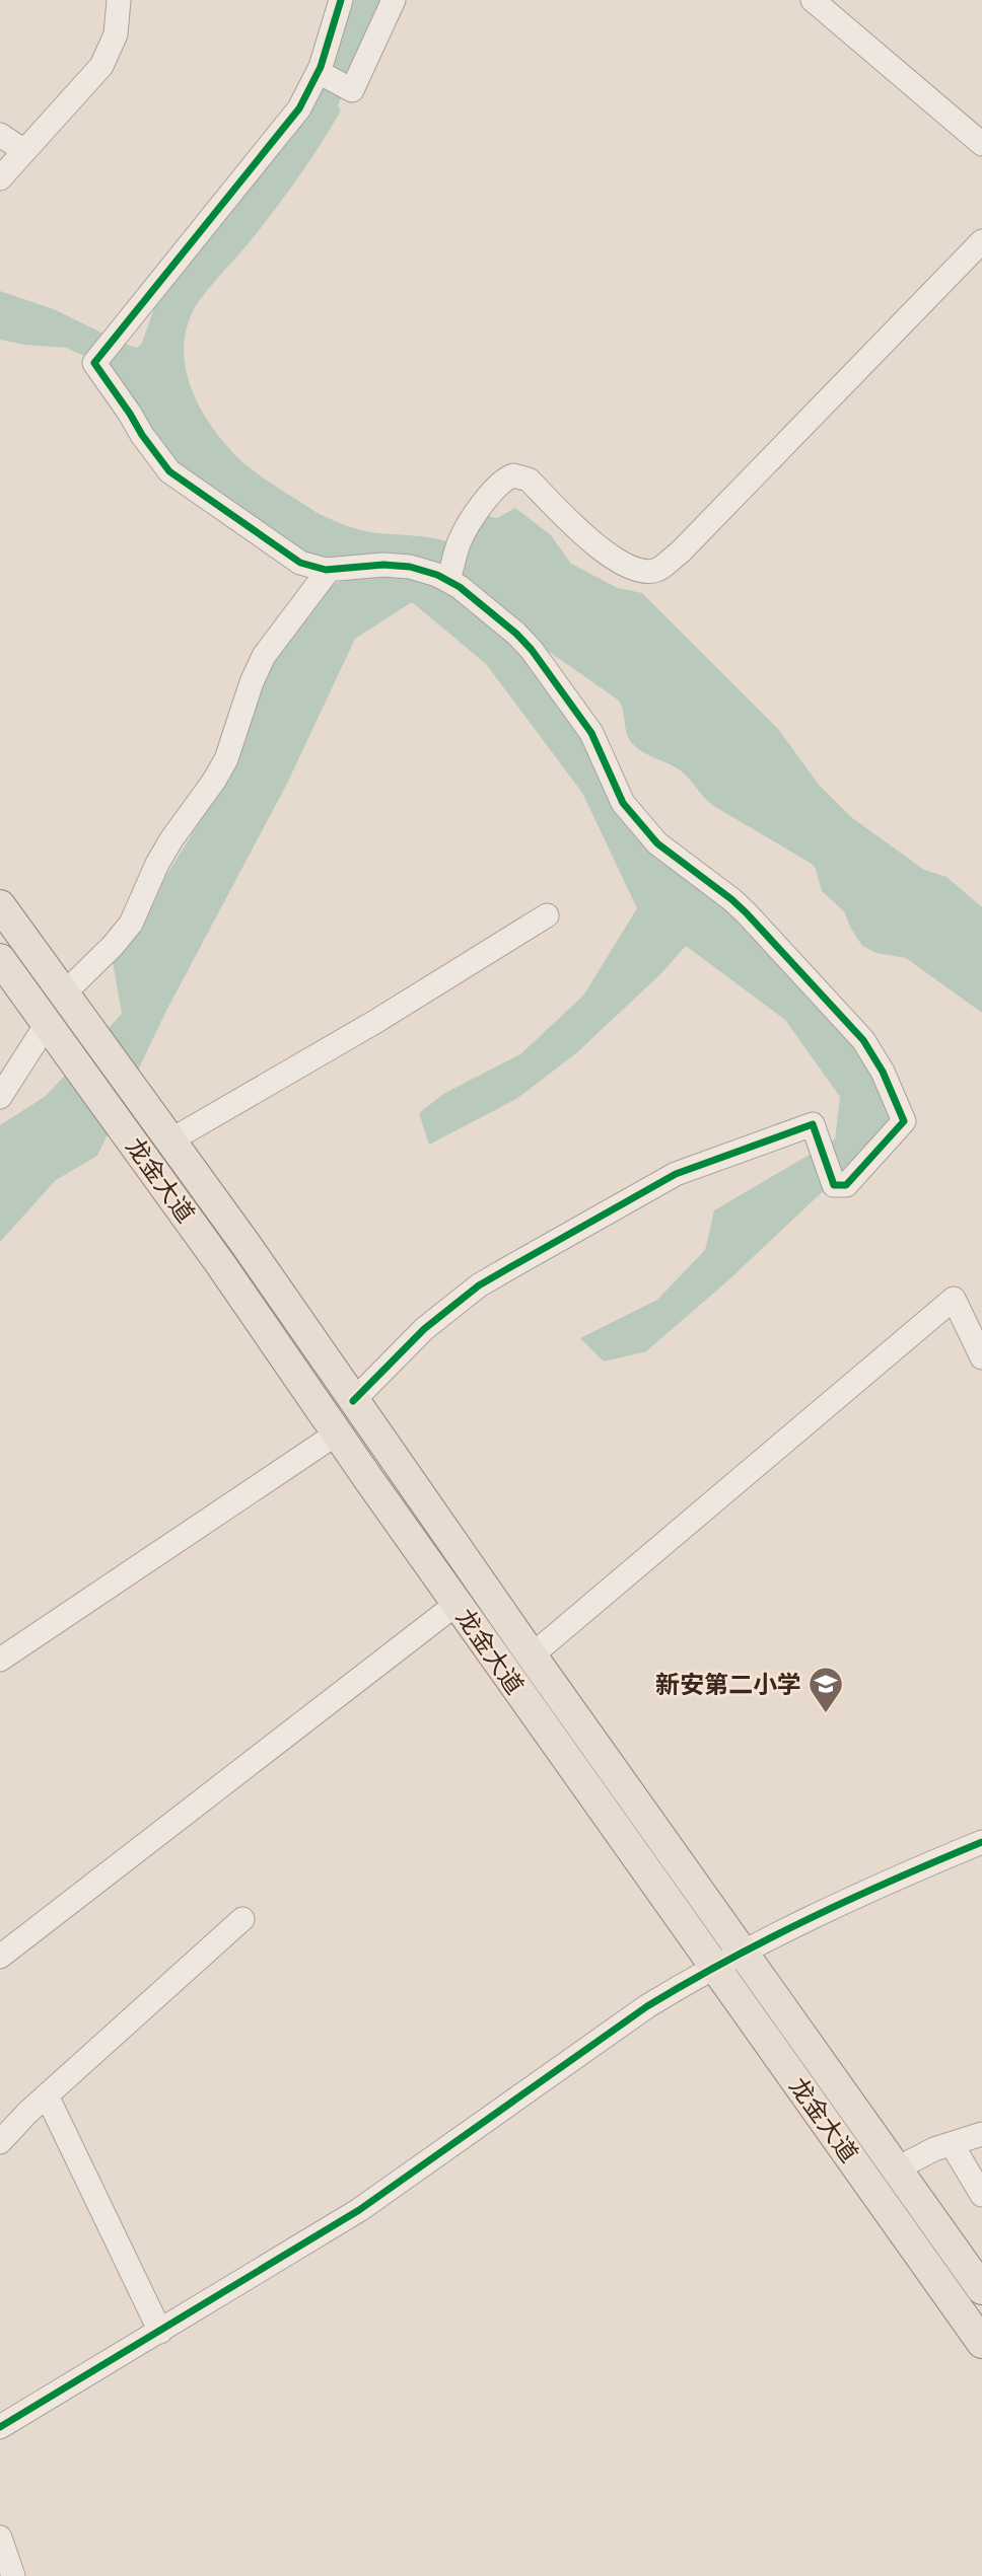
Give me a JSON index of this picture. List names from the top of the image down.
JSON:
{
  "streets": {
    "main road": ["龙金大道"]
  },
  "places": {
    "school or university": ["新安第二小学"]
  }
}
